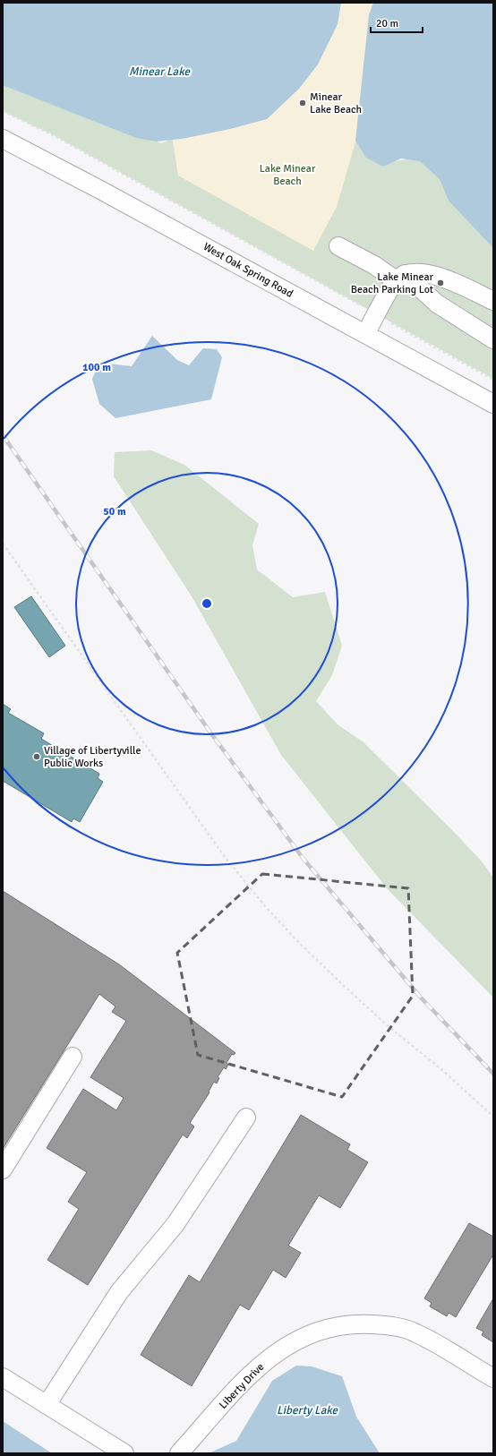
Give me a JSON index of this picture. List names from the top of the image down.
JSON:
{
  "streets": {
    "street": ["West Oak Spring Road", "Liberty Drive"]
  },
  "water": ["Minear Lake", "Liberty Lake"],
  "parks": ["Lake Minear Beach"],
  "places": ["Minear Lake Beach", "Lake Minear Beach Parking Lot", "Village of Libertyville Public Works"],
  "scale_bar": "20 m",
  "rings": ["100 m", "50 m"]
}
